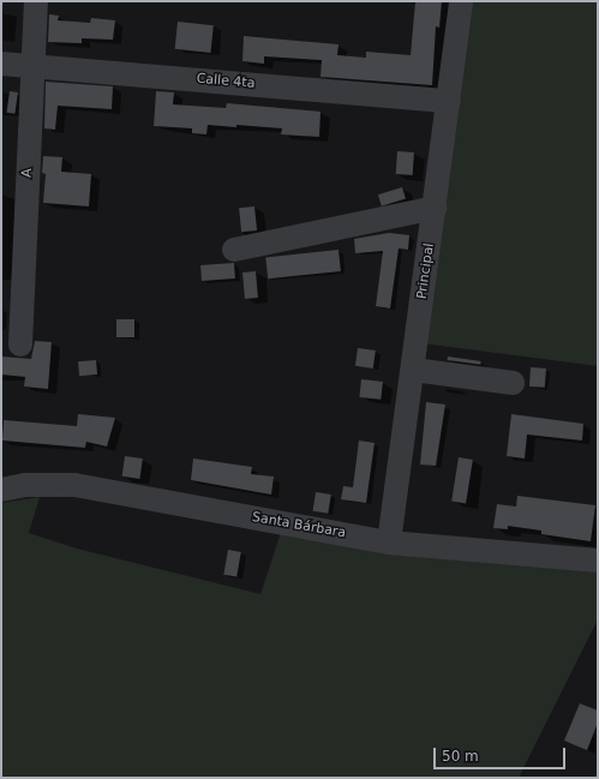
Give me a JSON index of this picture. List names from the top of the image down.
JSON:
{
  "streets": {
    "street": [
      "Calle 4ta",
      "A",
      "Principal",
      "Santa Bárbara"
    ]
  },
  "crossings": [
    ["Calle 4ta", "A"],
    ["Calle 4ta", "Principal"],
    ["Principal", "Santa Bárbara"]
  ],
  "scale_bar": "50 m"
}
